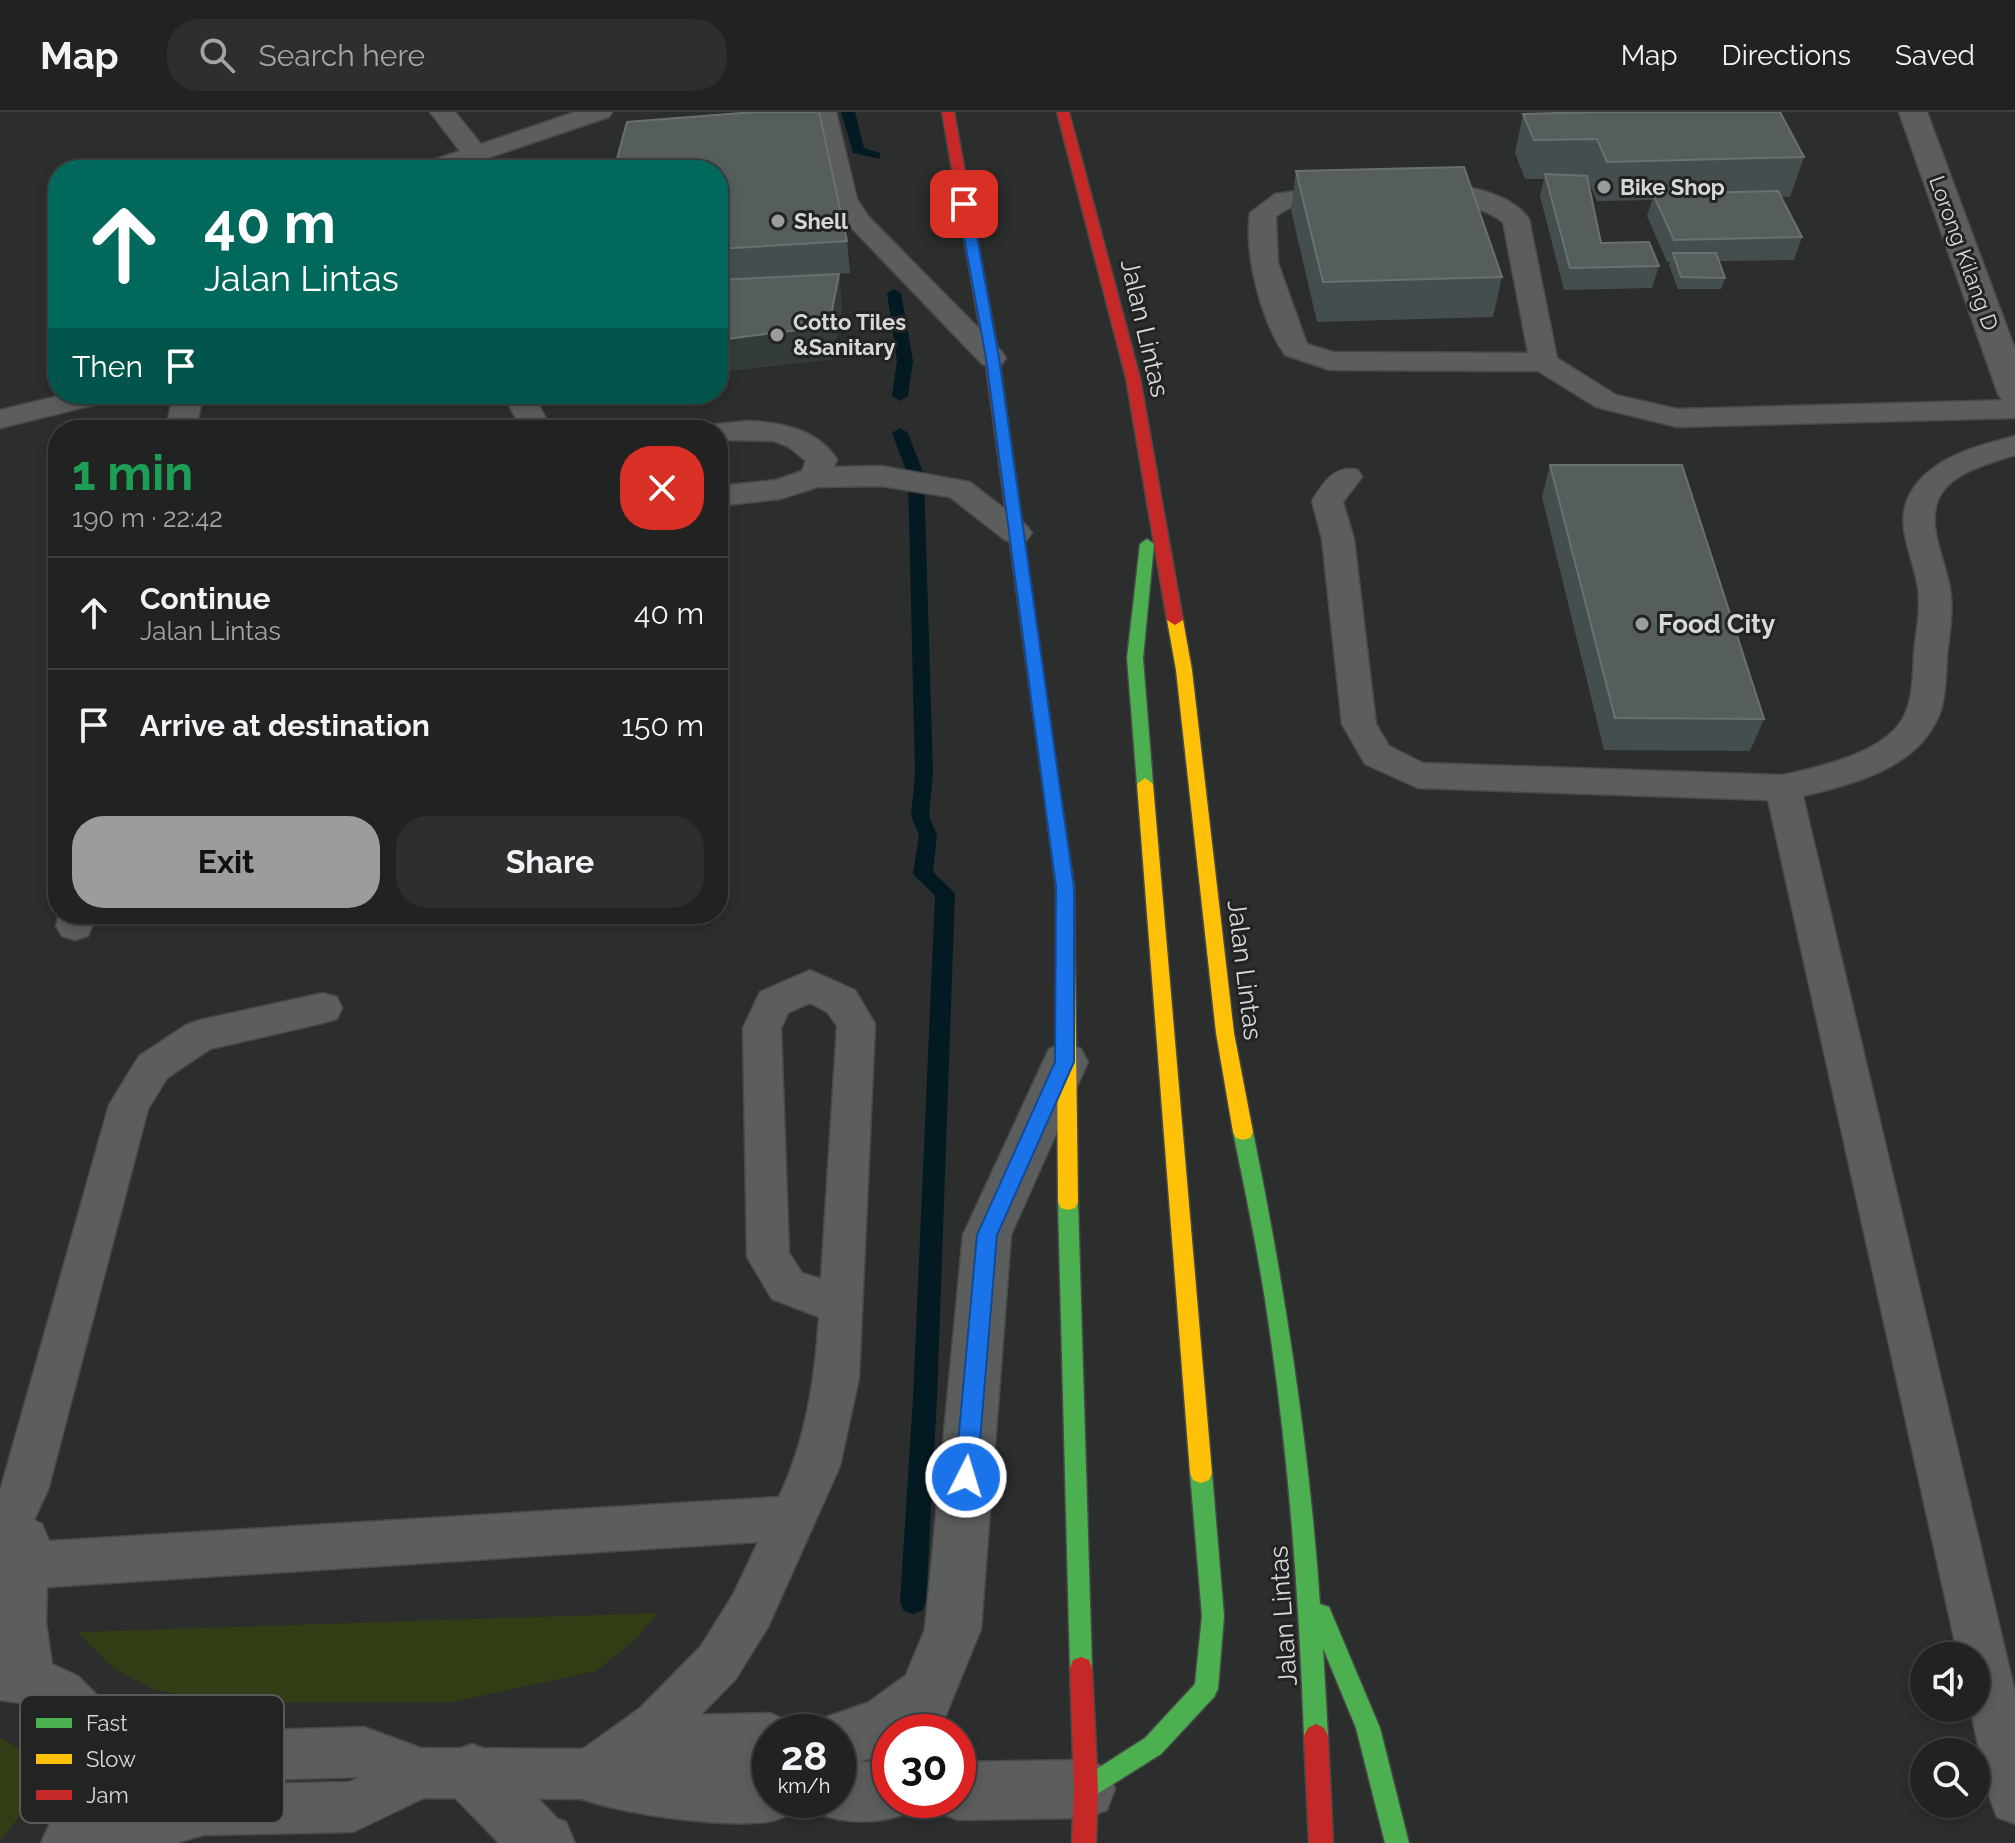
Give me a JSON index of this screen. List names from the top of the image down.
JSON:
{
  "streets": {
    "highway": ["Jalan Lintas"],
    "street": ["Lorong Kilang D"]
  },
  "places": [
    "Bike Shop",
    "Shell",
    "Cotto Tiles &Sanitary",
    "Food City"
  ],
  "legend": ["Fast", "Slow", "Jam"],
  "page": {
    "header": "Map",
    "search": "Search here",
    "nav": ["Map", "Directions", "Saved"],
    "turn": ["40 m", "Jalan Lintas"],
    "then": "Then",
    "heading": ["1 min", "190 m · 22:42"],
    "list": [
      {
        "name": "Continue",
        "note": "Jalan Lintas",
        "value": "40 m"
      },
      {
        "name": "Arrive at destination",
        "value": "150 m"
      }
    ],
    "buttons": ["Exit", "Share"],
    "speed": "28 km/h",
    "limit": "30"
  }
}
